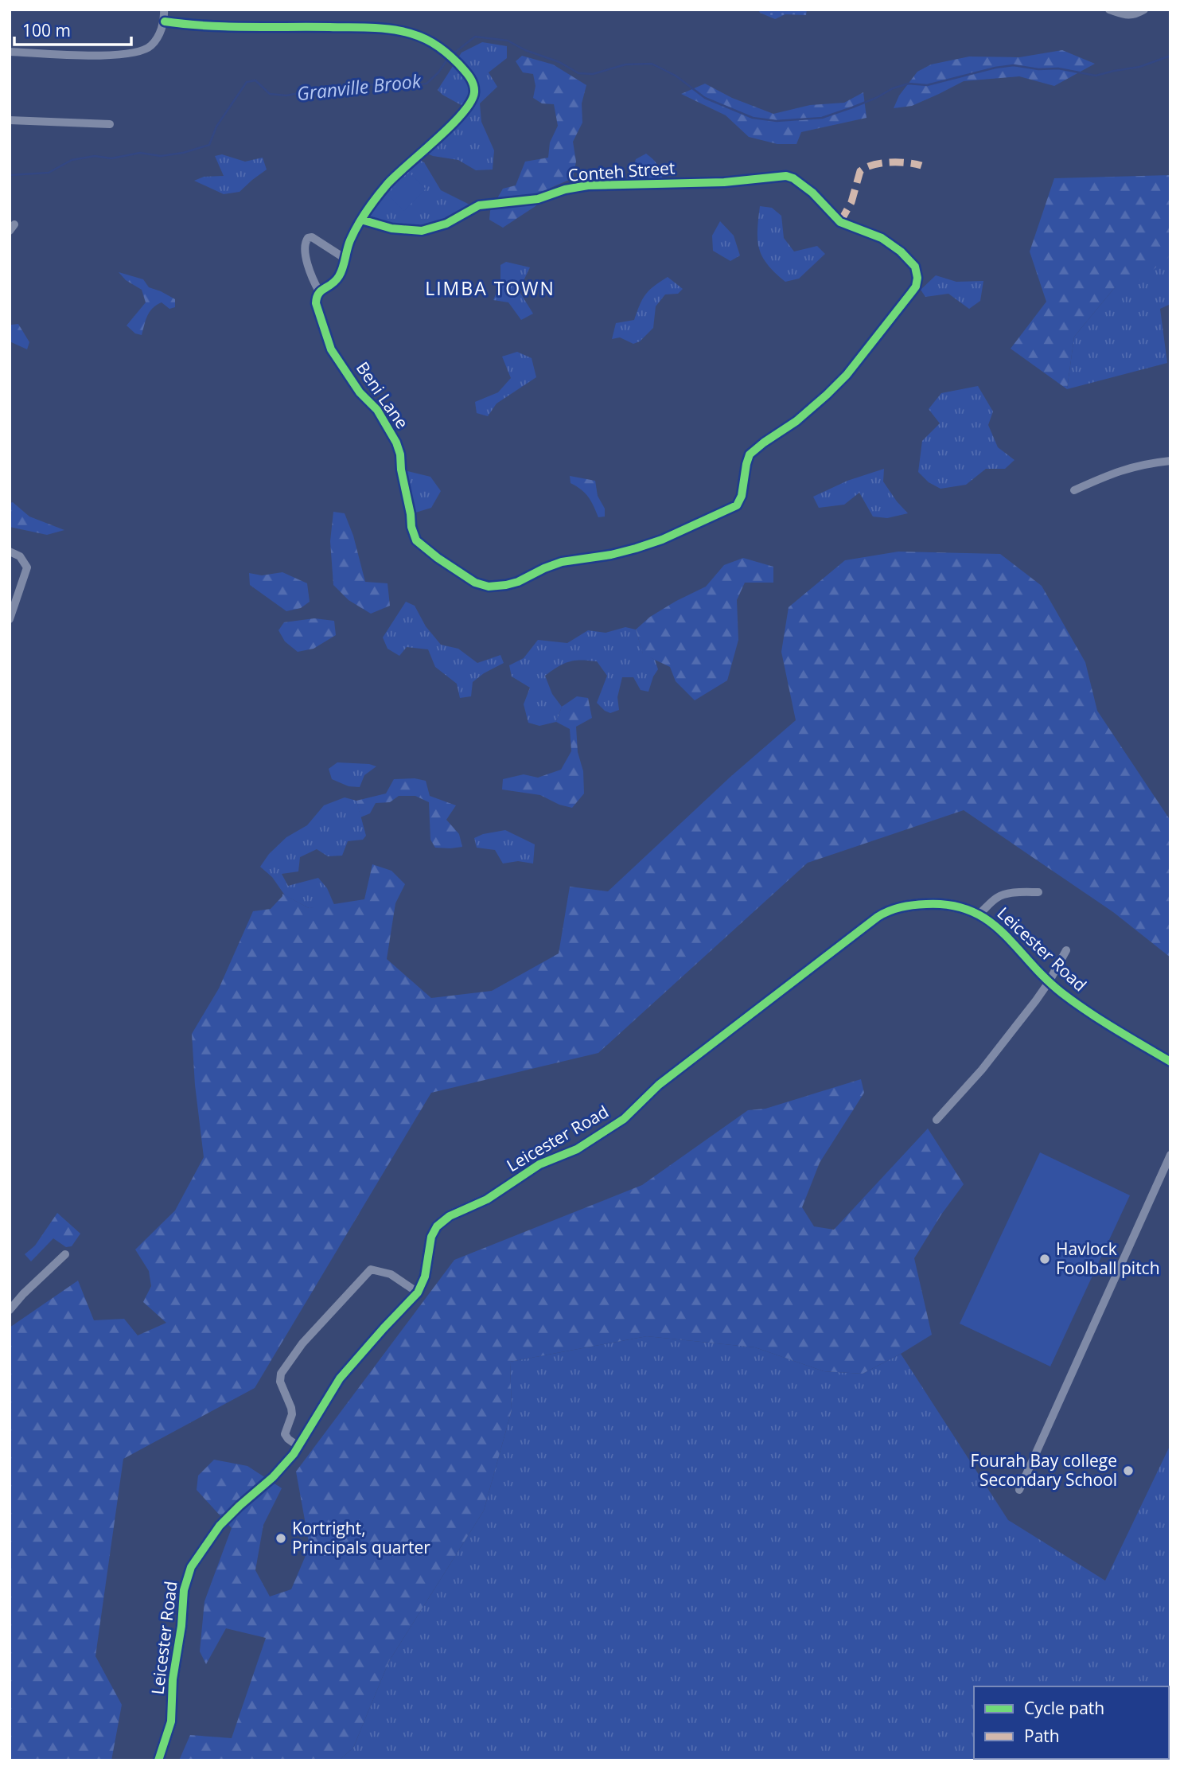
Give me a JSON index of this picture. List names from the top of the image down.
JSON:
{
  "streets": {
    "street": ["Conteh Street", "Beni Lane", "Leicester Road"]
  },
  "crossings": [
    ["Conteh Street", "Beni Lane"]
  ],
  "districts": ["LIMBA TOWN"],
  "water": ["Granville Brook"],
  "places": ["Havlock Foolball pitch", "Fourah Bay college Secondary School", "Kortright, Principals quarter"],
  "legend": ["Cycle path", "Path"],
  "scale_bar": "100 m"
}
